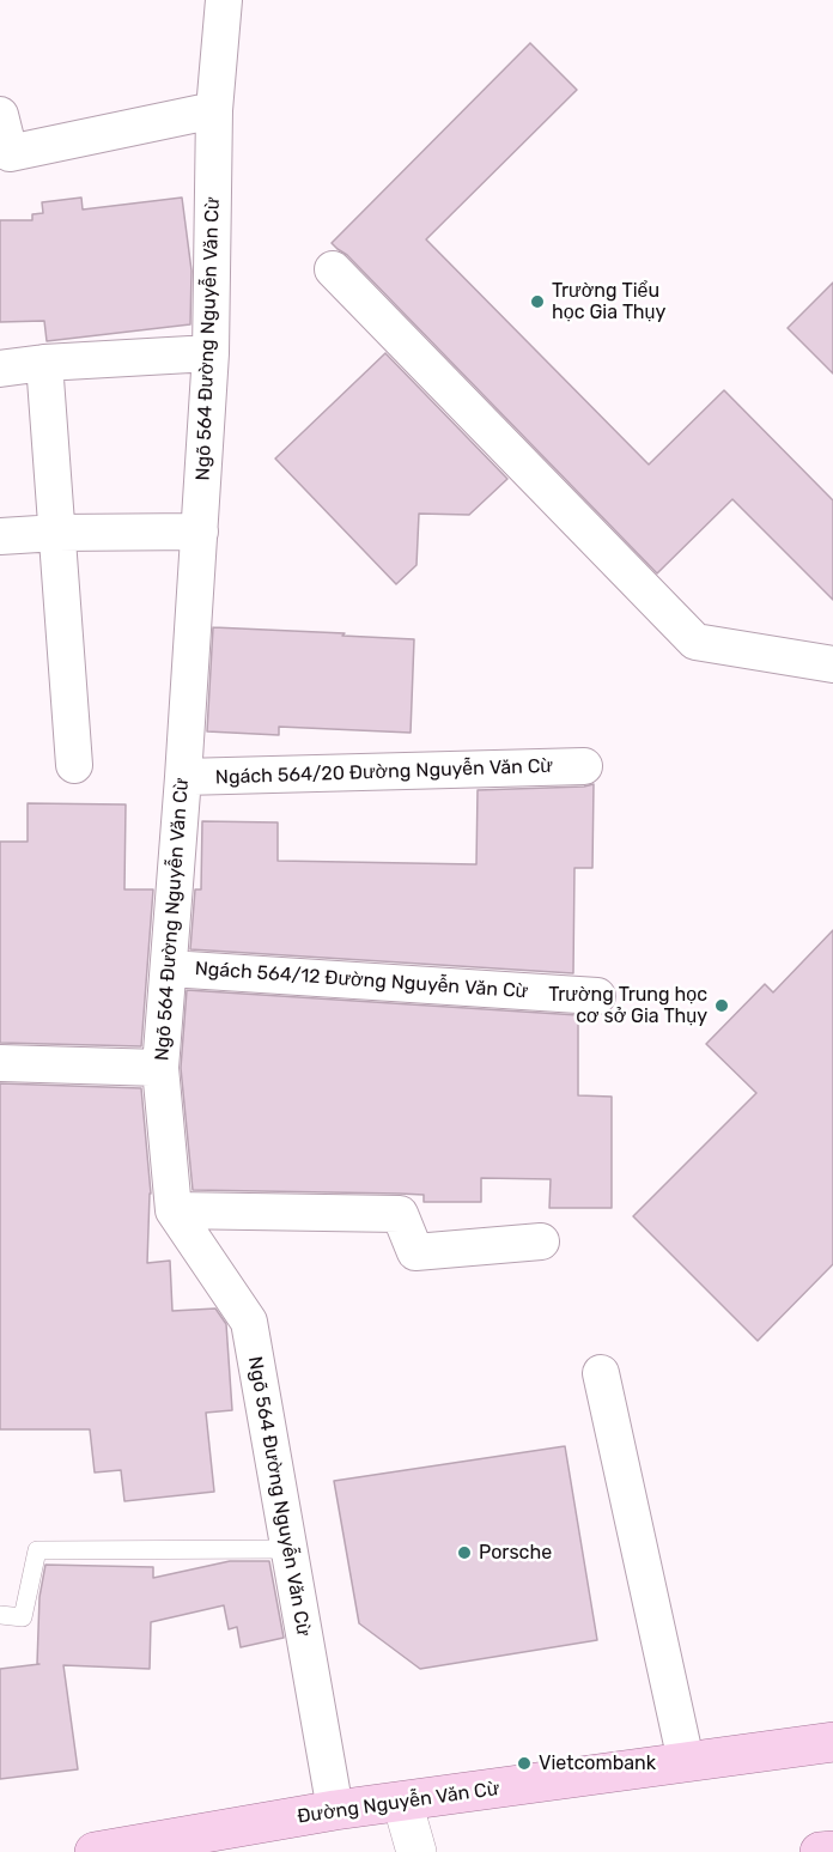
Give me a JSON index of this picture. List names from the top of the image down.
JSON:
{
  "streets": {
    "main road": ["Đường Nguyễn Văn Cừ"],
    "street": ["Ngõ 564 Đường Nguyễn Văn Cừ", "Ngách 564/20 Đường Nguyễn Văn Cừ", "Ngách 564/12 Đường Nguyễn Văn Cừ"]
  },
  "crossings": [
    ["Ngõ 564 Đường Nguyễn Văn Cừ", "Ngách 564/20 Đường Nguyễn Văn Cừ"],
    ["Ngõ 564 Đường Nguyễn Văn Cừ", "Ngách 564/12 Đường Nguyễn Văn Cừ"],
    ["Ngõ 564 Đường Nguyễn Văn Cừ", "Đường Nguyễn Văn Cừ"]
  ],
  "places": [
    "Trường Tiểu học Gia Thụy",
    "Trường Trung học cơ sở Gia Thụy",
    "Porsche",
    "Vietcombank"
  ]
}
